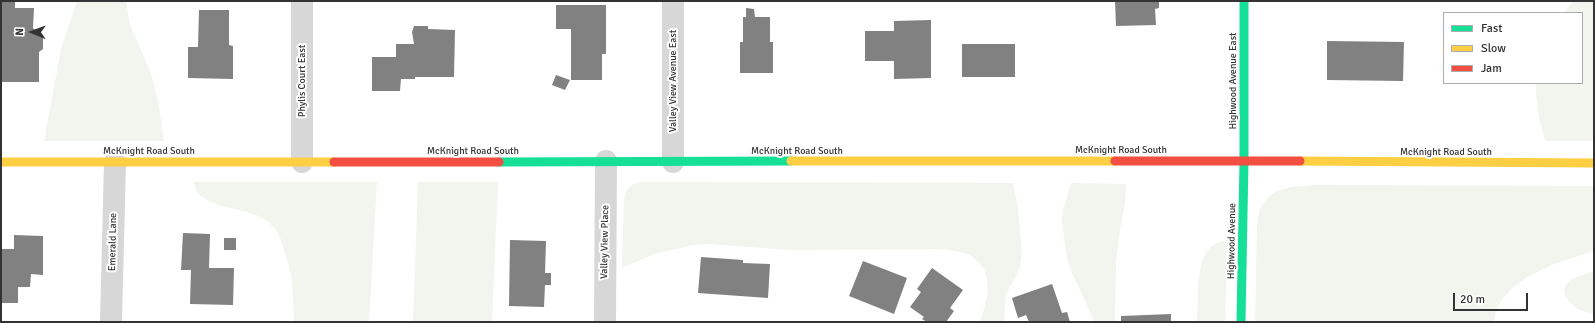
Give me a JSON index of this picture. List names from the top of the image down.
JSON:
{
  "streets": {
    "street": [
      "Phylis Court East",
      "Valley View Avenue East",
      "Highwood Avenue East",
      "McKnight Road South",
      "Highwood Avenue",
      "Emerald Lane",
      "Valley View Place"
    ]
  },
  "crossings": [
    ["Phylis Court East", "McKnight Road South"],
    ["Valley View Avenue East", "McKnight Road South"],
    ["Highwood Avenue East", "McKnight Road South"],
    ["Highwood Avenue East", "Highwood Avenue"],
    ["McKnight Road South", "Highwood Avenue"],
    ["McKnight Road South", "Emerald Lane"],
    ["McKnight Road South", "Valley View Place"]
  ],
  "legend": ["Fast", "Slow", "Jam"],
  "scale_bar": "20 m",
  "north": "left"
}
